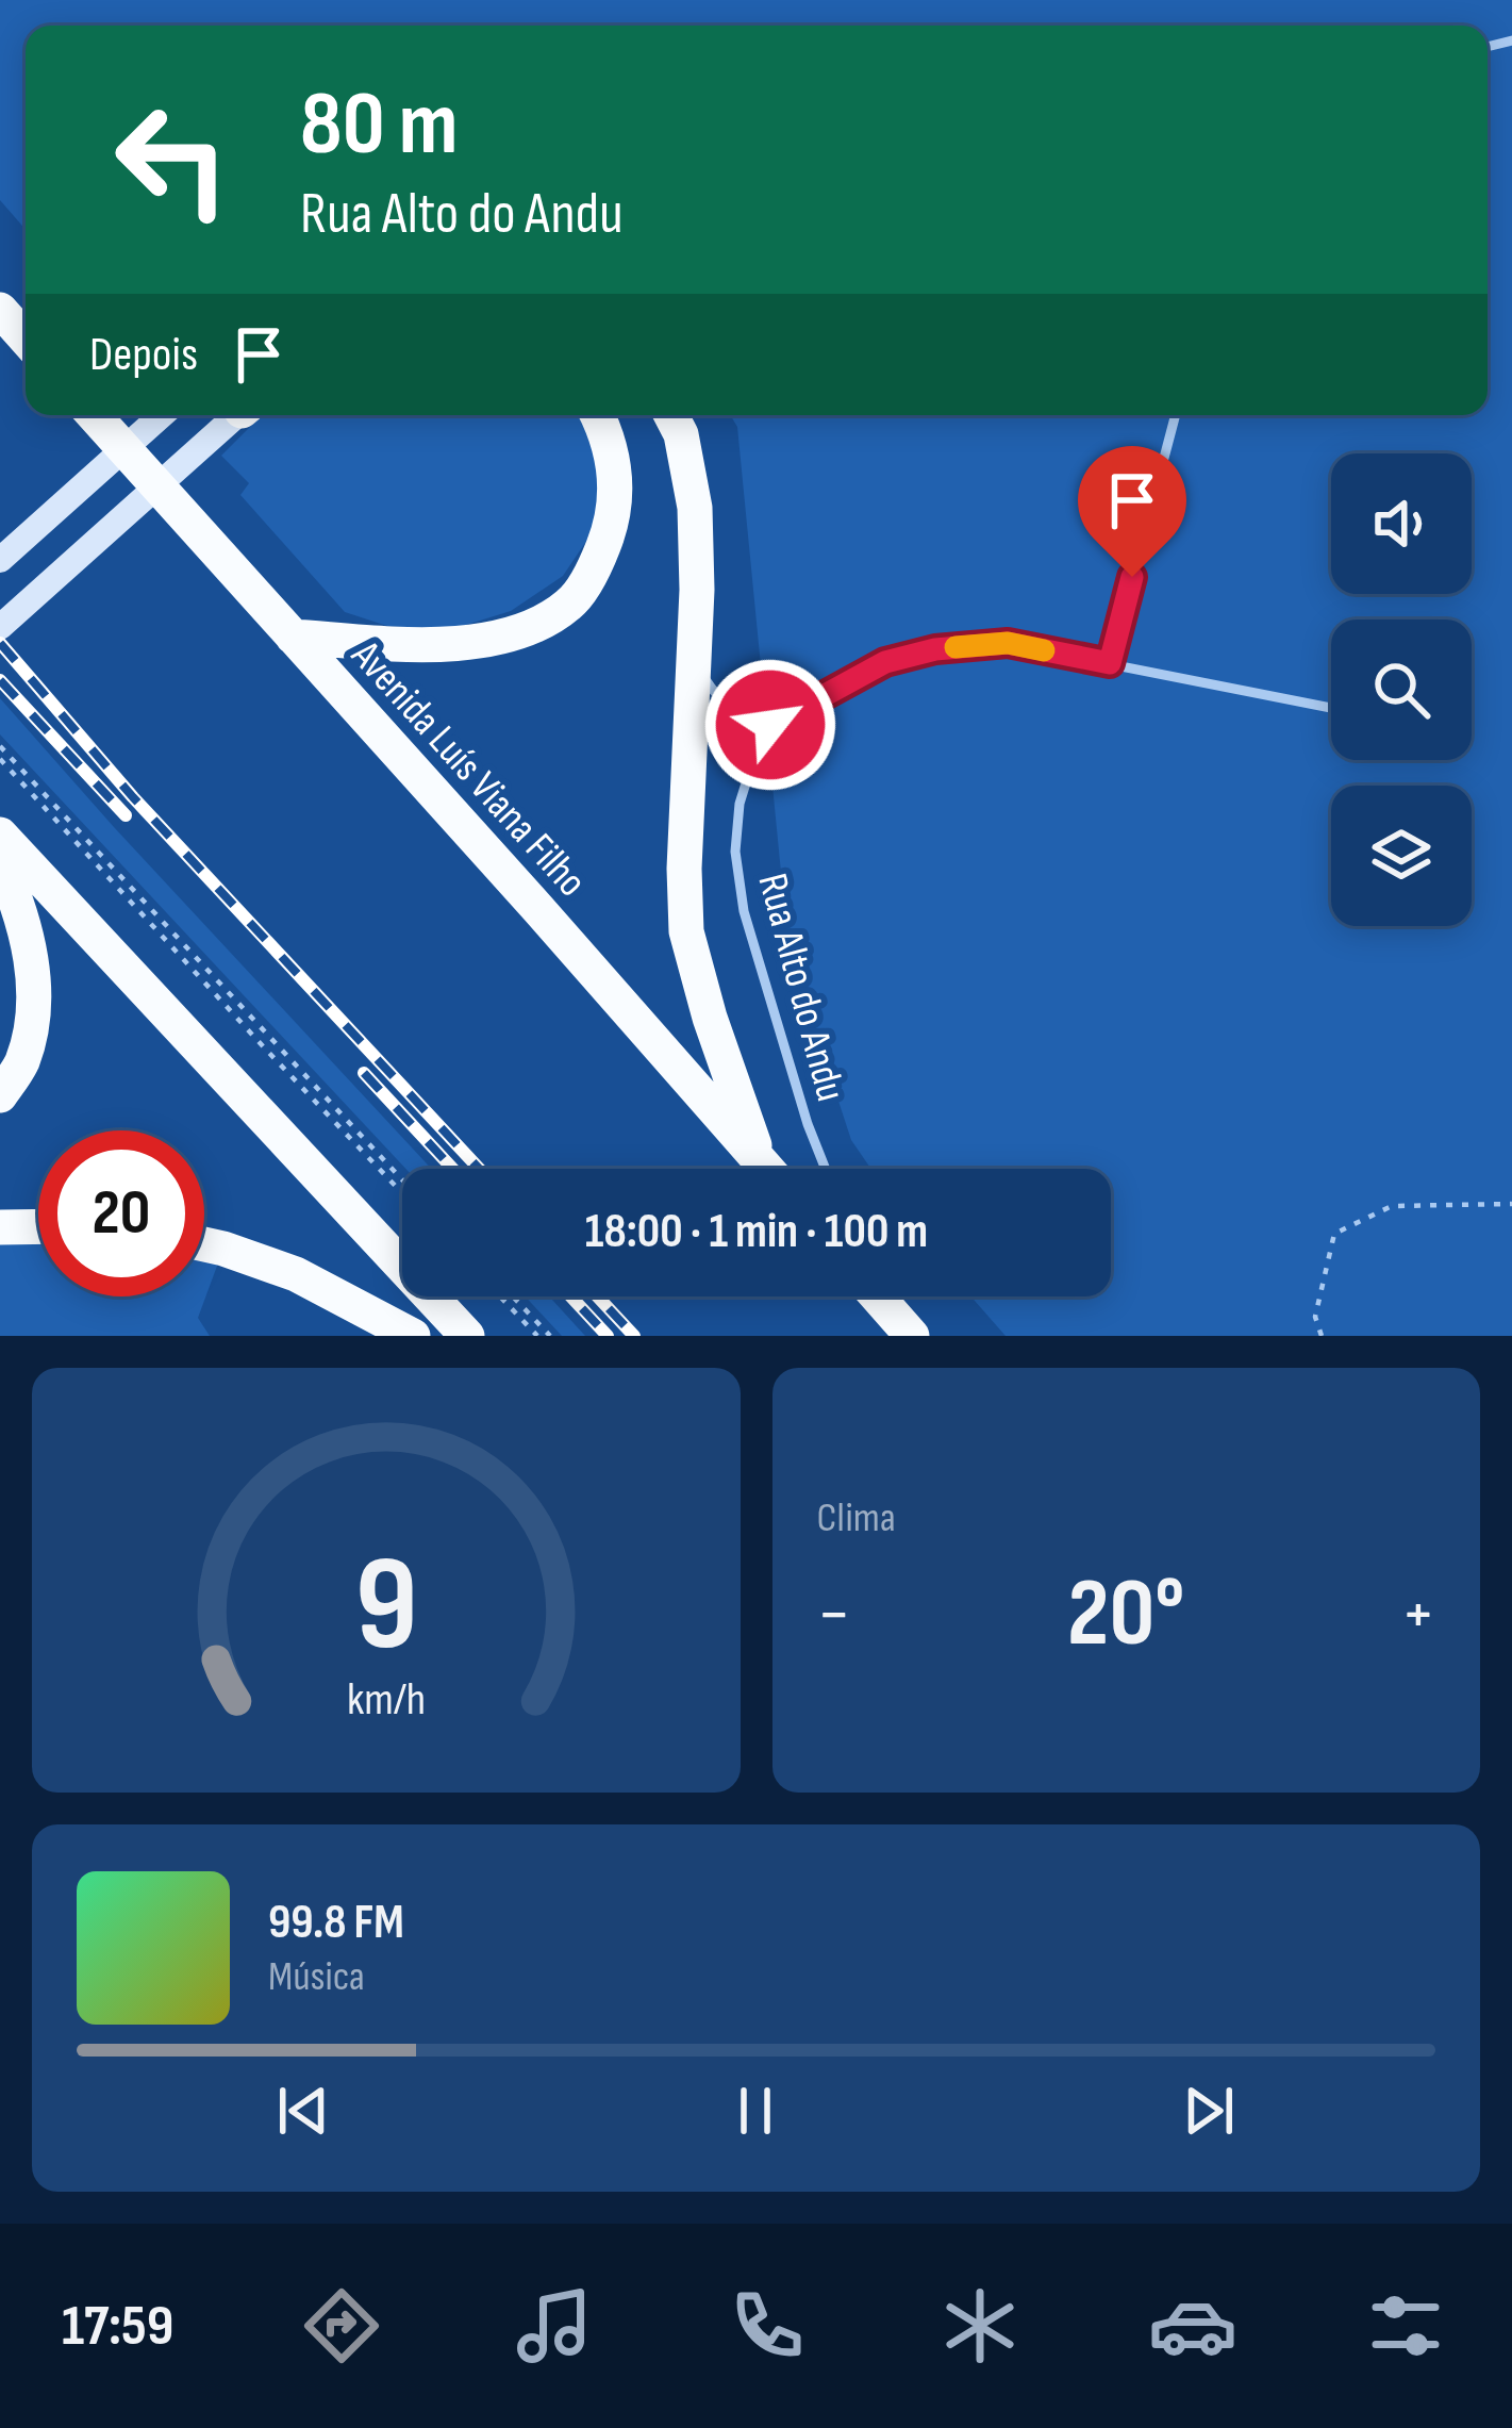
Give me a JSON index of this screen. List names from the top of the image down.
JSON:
{
  "streets": {
    "highway": ["Avenida Luís Viana Filho"],
    "lane": ["Rua Alto do Andu"]
  },
  "page": {
    "turn": ["80 m", "Rua Alto do Andu"],
    "then": "Depois",
    "limit": "20",
    "trip": "18:00 · 1 min · 100 m",
    "tile": "Clima",
    "heat": ["−", "20°", "+"],
    "song": ["99.8 FM", "Música"],
    "tabs": "17:59",
    "gauge": ["9", "km/h"]
  }
}
